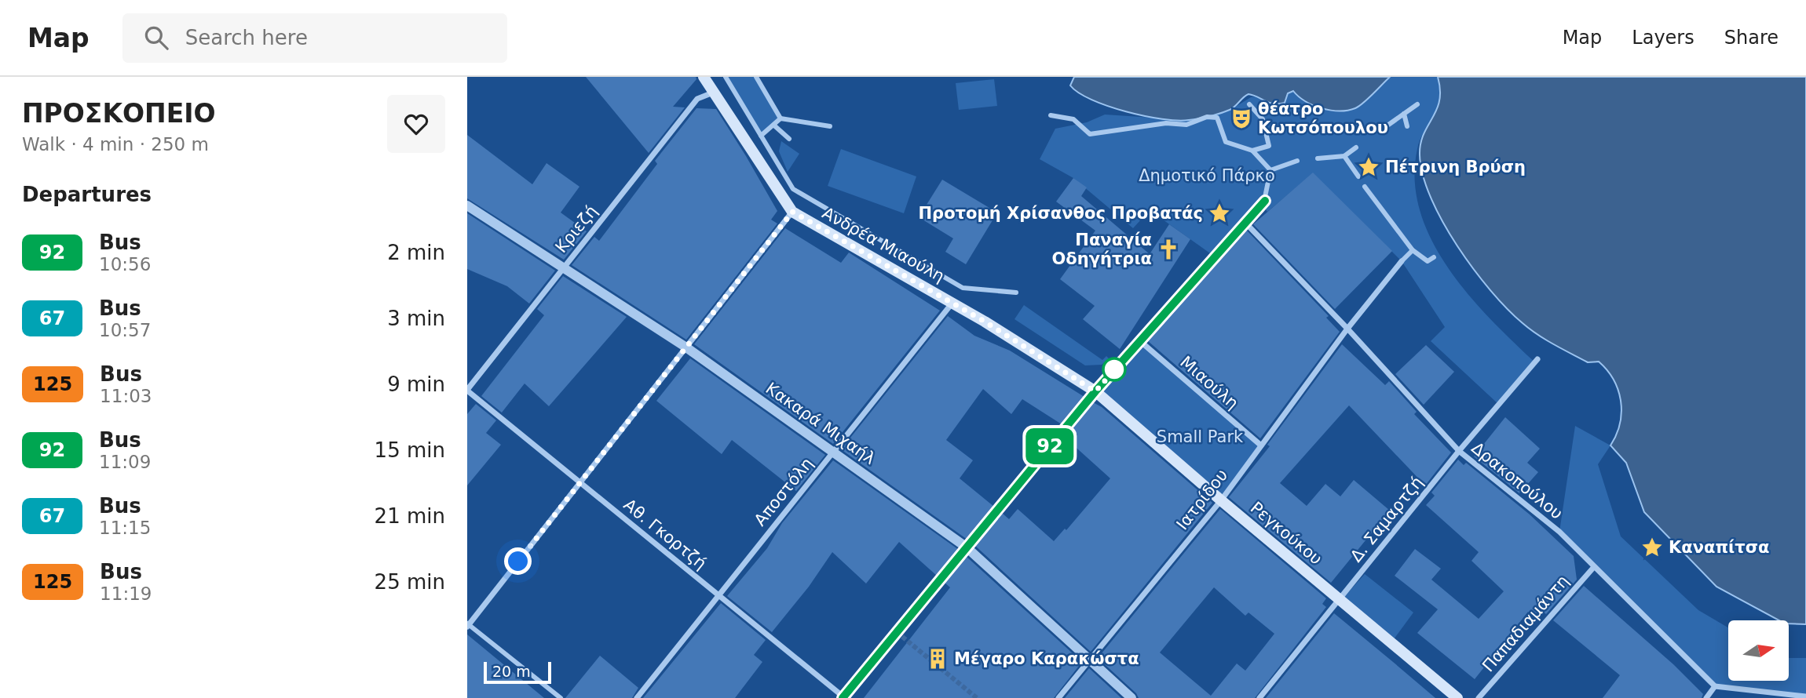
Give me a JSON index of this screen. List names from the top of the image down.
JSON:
{
  "streets": {
    "main road": ["Ανδρέα Μιαούλη", "Ρεγκούκου"],
    "street": [
      "Κριεζή",
      "Μιαούλη",
      "Κακαρά Μιχαήλ",
      "Δρακοπούλου",
      "Αποστόλη",
      "Ιατρίδου",
      "Δ. Σαμαρτζή",
      "Αθ. Γκορτζή",
      "Παπαδιαμάντη"
    ]
  },
  "crossings": [
    ["Κριεζή", "Ανδρέα Μιαούλη"],
    ["Κριεζή", "Κακαρά Μιχαήλ"],
    ["Κριεζή", "Αθ. Γκορτζή"],
    ["Ανδρέα Μιαούλη", "Αποστόλη"],
    ["Ανδρέα Μιαούλη", "Ρεγκούκου"],
    ["Μιαούλη", "Ιατρίδου"],
    ["Κακαρά Μιχαήλ", "Αποστόλη"],
    ["Κακαρά Μιχαήλ", "Ιατρίδου"],
    ["Δρακοπούλου", "Ιατρίδου"],
    ["Δρακοπούλου", "Δ. Σαμαρτζή"],
    ["Δρακοπούλου", "Παπαδιαμάντη"],
    ["Αποστόλη", "Αθ. Γκορτζή"],
    ["Ιατρίδου", "Ρεγκούκου"],
    ["Δ. Σαμαρτζή", "Ρεγκούκου"]
  ],
  "parks": ["Δημοτικό Πάρκο", "Small Park"],
  "places": {
    "theatre": ["θέατρο Κωτσόπουλου"],
    "place": ["Πέτρινη Βρύση", "Προτομή Χρίσανθος Προβατάς", "Καναπίτσα"],
    "church": ["Παναγία Οδηγήτρια"],
    "building": ["Μέγαρο Καρακώστα"]
  },
  "lines": ["bus line 92"],
  "scale_bar": "20 m",
  "north": "right",
  "page": {
    "header": "Map",
    "search": "Search here",
    "nav": ["Map", "Layers", "Share"],
    "heading": [
      ["ΠΡΟΣΚΟΠΕΙΟ", "Walk · 4 min · 250 m"],
      "Departures"
    ],
    "on_map": "92",
    "list": [
      {
        "mark": "92",
        "name": "Bus",
        "note": "10:56",
        "value": "2 min"
      },
      {
        "mark": "67",
        "name": "Bus",
        "note": "10:57",
        "value": "3 min"
      },
      {
        "mark": "125",
        "name": "Bus",
        "note": "11:03",
        "value": "9 min"
      },
      {
        "mark": "92",
        "name": "Bus",
        "note": "11:09",
        "value": "15 min"
      },
      {
        "mark": "67",
        "name": "Bus",
        "note": "11:15",
        "value": "21 min"
      },
      {
        "mark": "125",
        "name": "Bus",
        "note": "11:19",
        "value": "25 min"
      }
    ],
    "scale": "20 m"
  }
}
